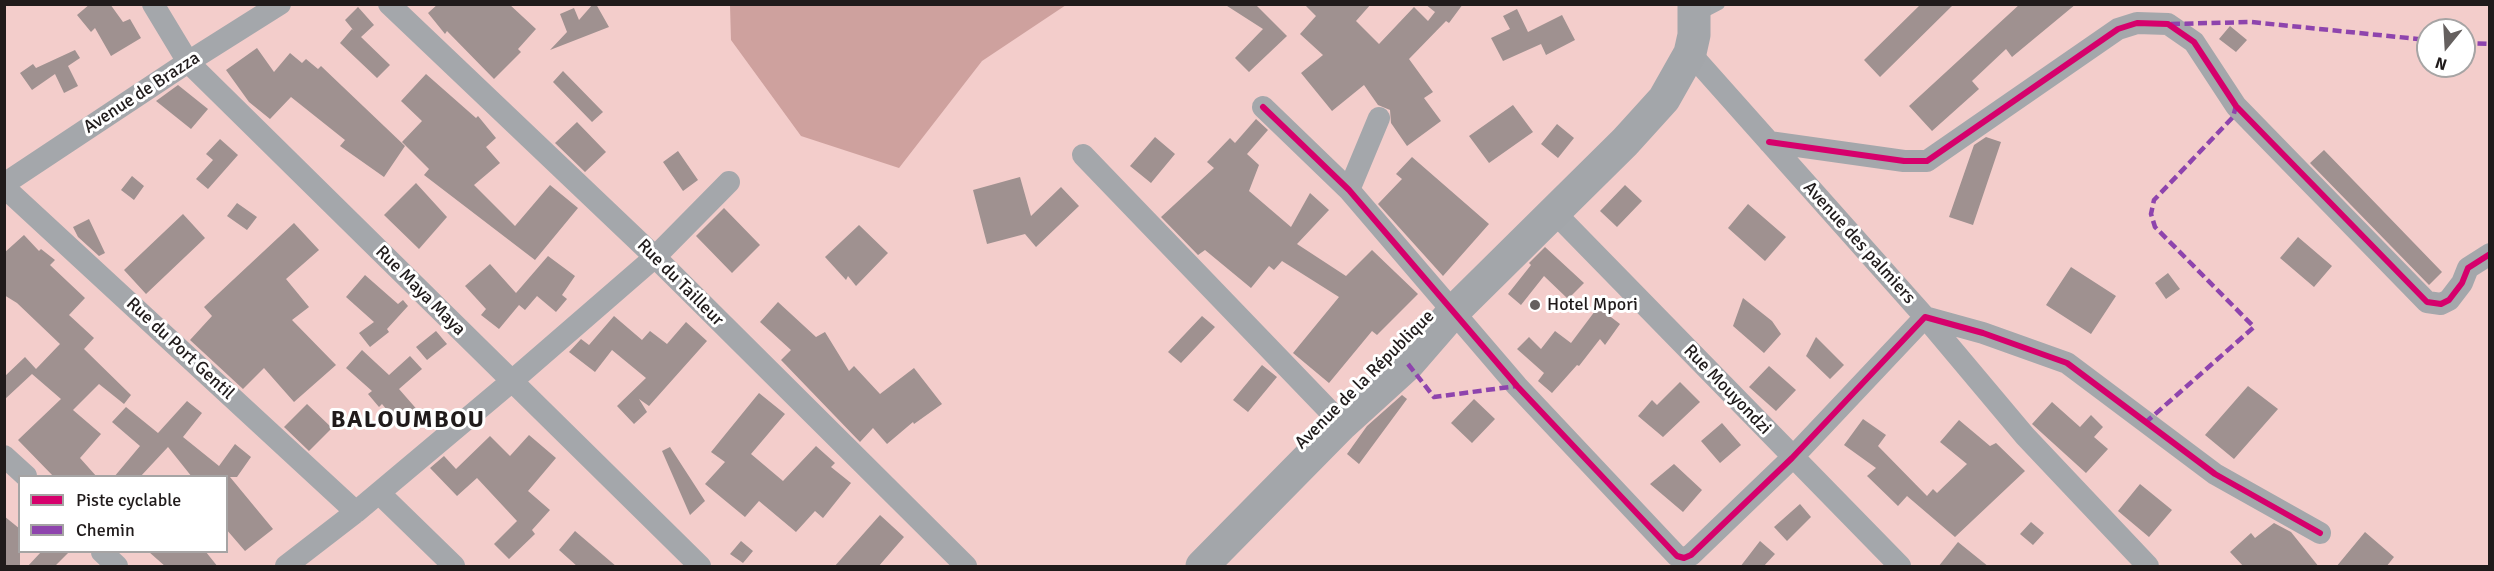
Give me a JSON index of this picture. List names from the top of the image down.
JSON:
{
  "streets": {
    "street": [
      "Avenue de Brazza",
      "Avenue des palmiers",
      "Rue du Tailleur",
      "Rue Maya Maya",
      "Rue du Port Gentil",
      "Avenue de la République",
      "Rue Mouyondzi"
    ]
  },
  "crossings": [
    ["Avenue de Brazza", "Rue Maya Maya"],
    ["Avenue de Brazza", "Rue du Port Gentil"],
    ["Avenue des palmiers", "Avenue de la République"],
    ["Avenue de la République", "Rue Mouyondzi"]
  ],
  "districts": ["BALOUMBOU"],
  "places": ["Hotel Mpori"],
  "legend": ["Piste cyclable", "Chemin"],
  "north": "bottom"
}
